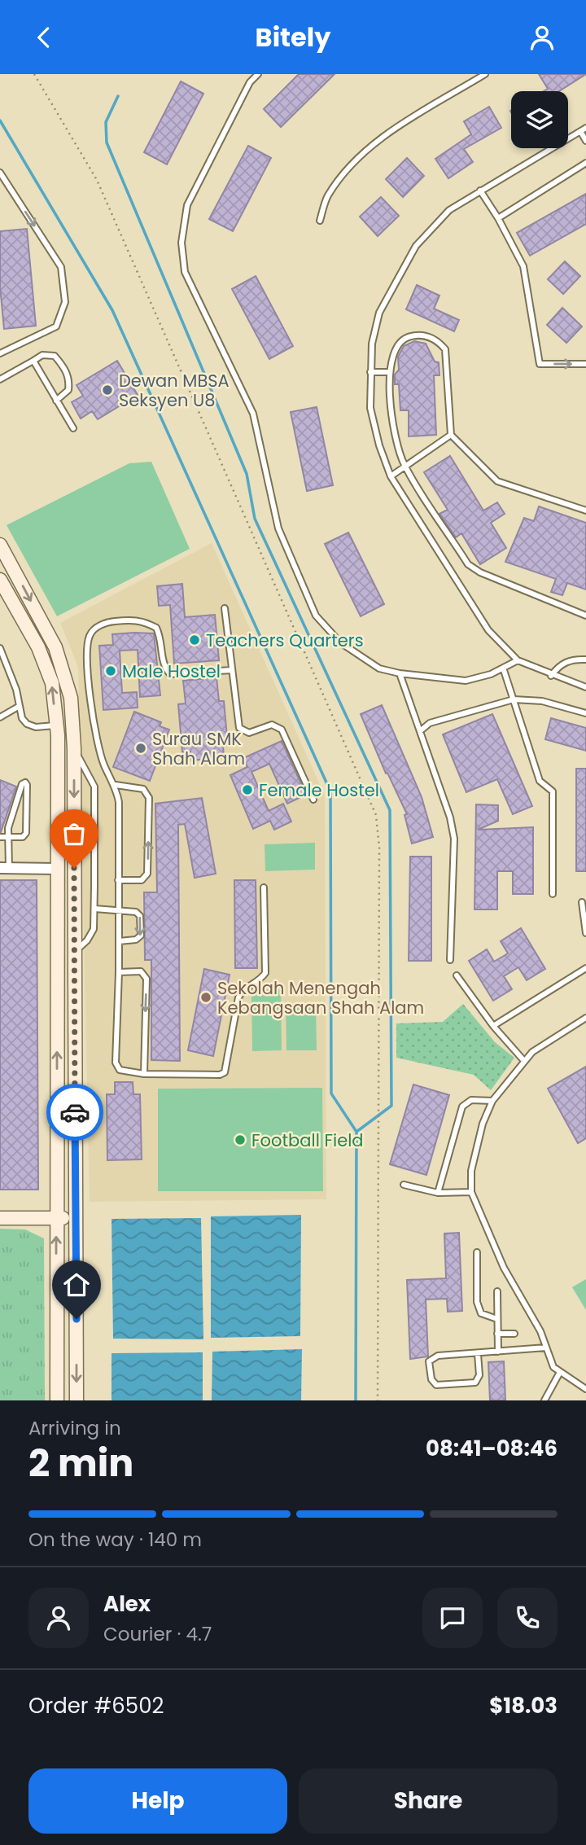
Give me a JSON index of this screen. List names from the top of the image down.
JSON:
{
  "places": [
    "Dewan MBSA Seksyen U8",
    "Teachers Quarters",
    "Male Hostel",
    "Surau SMK Shah Alam",
    "Female Hostel",
    "Sekolah Menengah Kebangsaan Shah Alam",
    "Football Field"
  ],
  "page": {
    "header": "Bitely",
    "heading": ["2 min", "Arriving in", "08:41–08:46"],
    "panel": [
      "Alex",
      "Courier · 4.7",
      "Order #6502",
      "$18.03"
    ],
    "bar": "On the way · 140 m",
    "buttons": ["Help", "Share"]
  }
}
